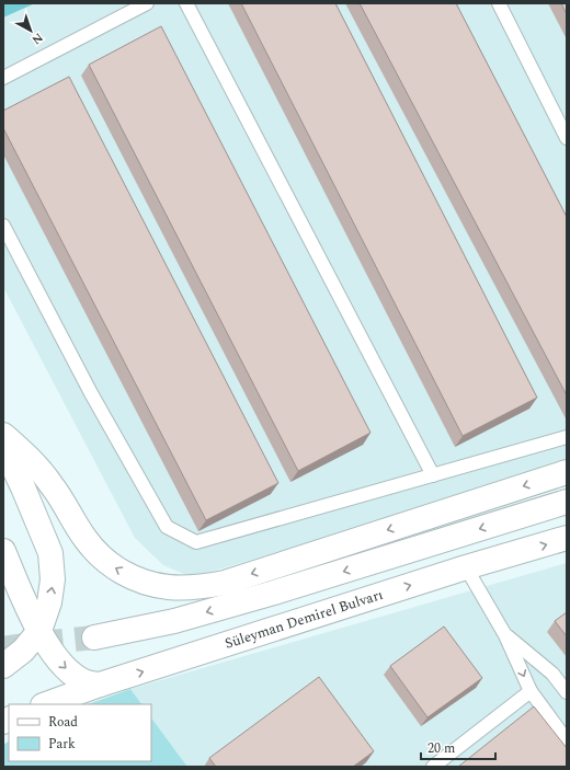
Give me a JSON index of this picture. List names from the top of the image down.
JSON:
{
  "streets": {
    "main road": ["Süleyman Demirel Bulvarı"]
  },
  "legend": ["Road", "Park"],
  "scale_bar": "20 m",
  "north": "bottom right"
}
